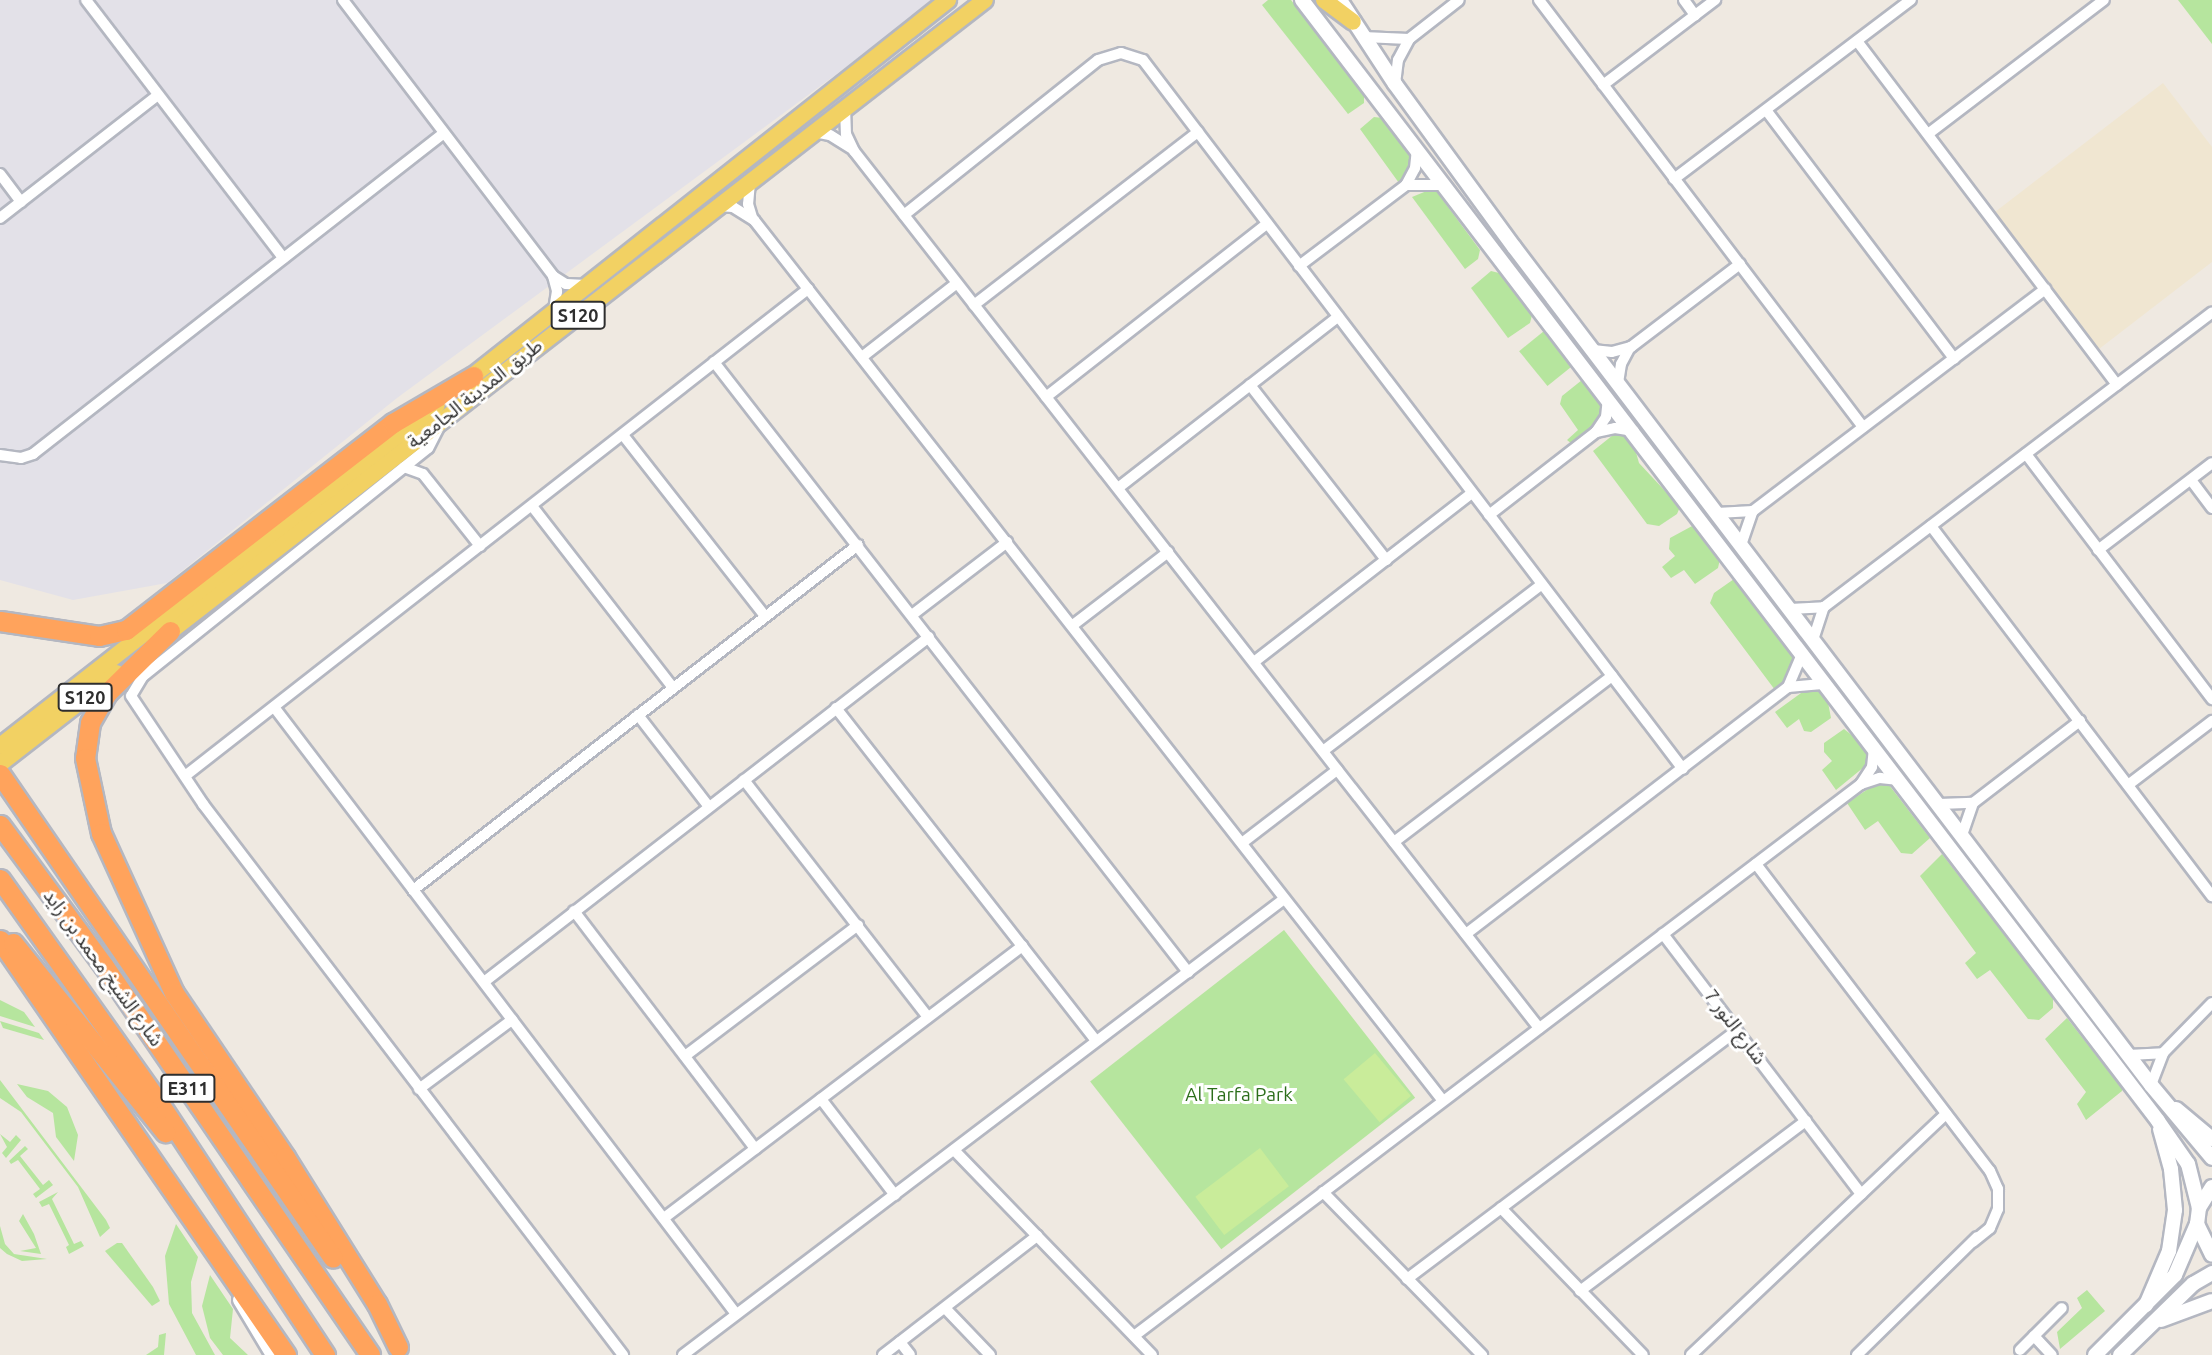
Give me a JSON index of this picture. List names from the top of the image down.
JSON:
{
  "streets": {
    "highway": ["شارع الشيخ محمد بن زايد", "E311"],
    "main road": ["S120", "طريق المدينة الجامعية"],
    "street": ["شارع النور 7"]
  },
  "parks": ["Al Tarfa Park"]
}
